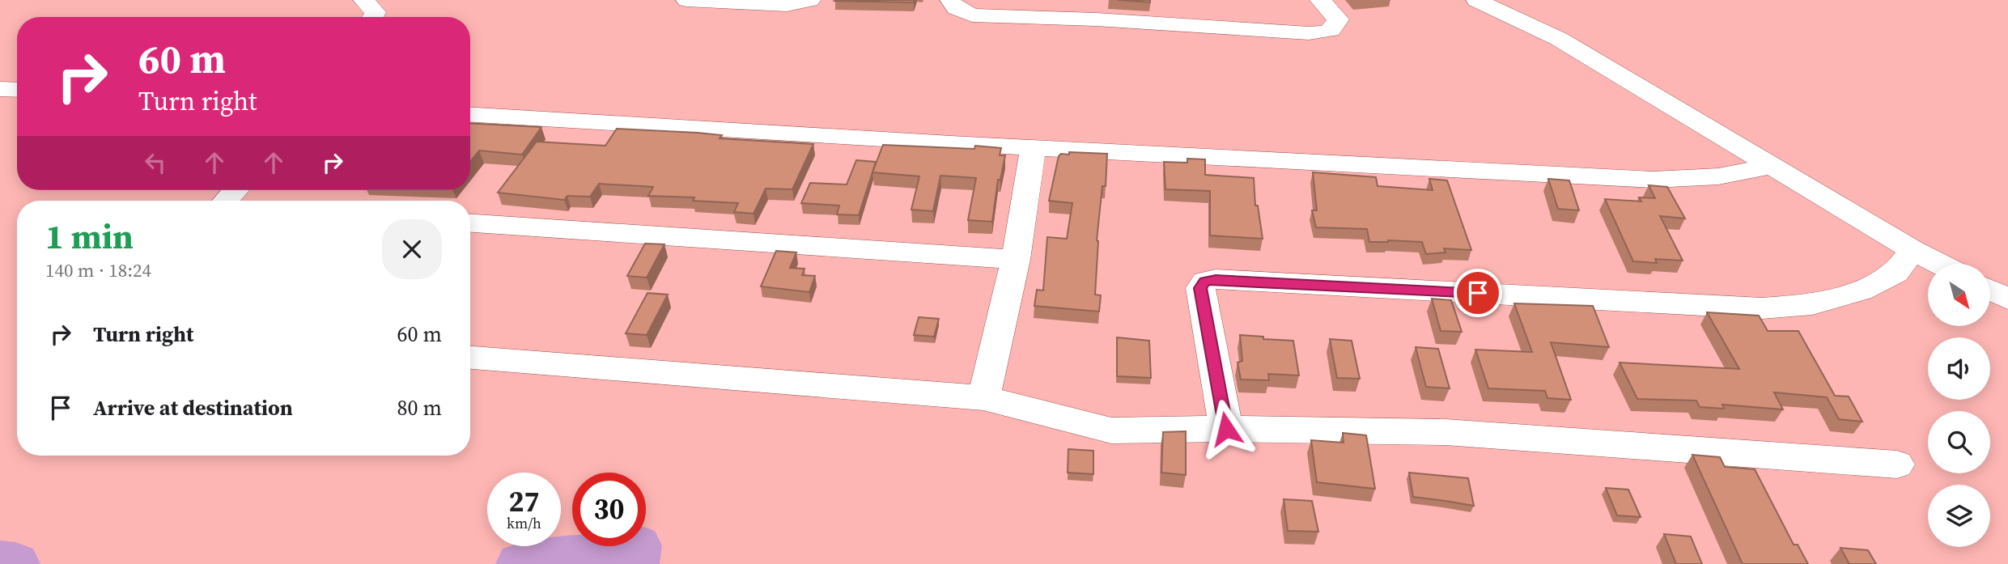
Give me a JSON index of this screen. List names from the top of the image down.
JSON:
{
  "north": "bottom right",
  "page": {
    "turn": ["60 m", "Turn right"],
    "heading": ["1 min", "140 m · 18:24"],
    "list": [
      {
        "name": "Turn right",
        "value": "60 m"
      },
      {
        "name": "Arrive at destination",
        "value": "80 m"
      }
    ],
    "speed": "27 km/h",
    "limit": "30"
  }
}
